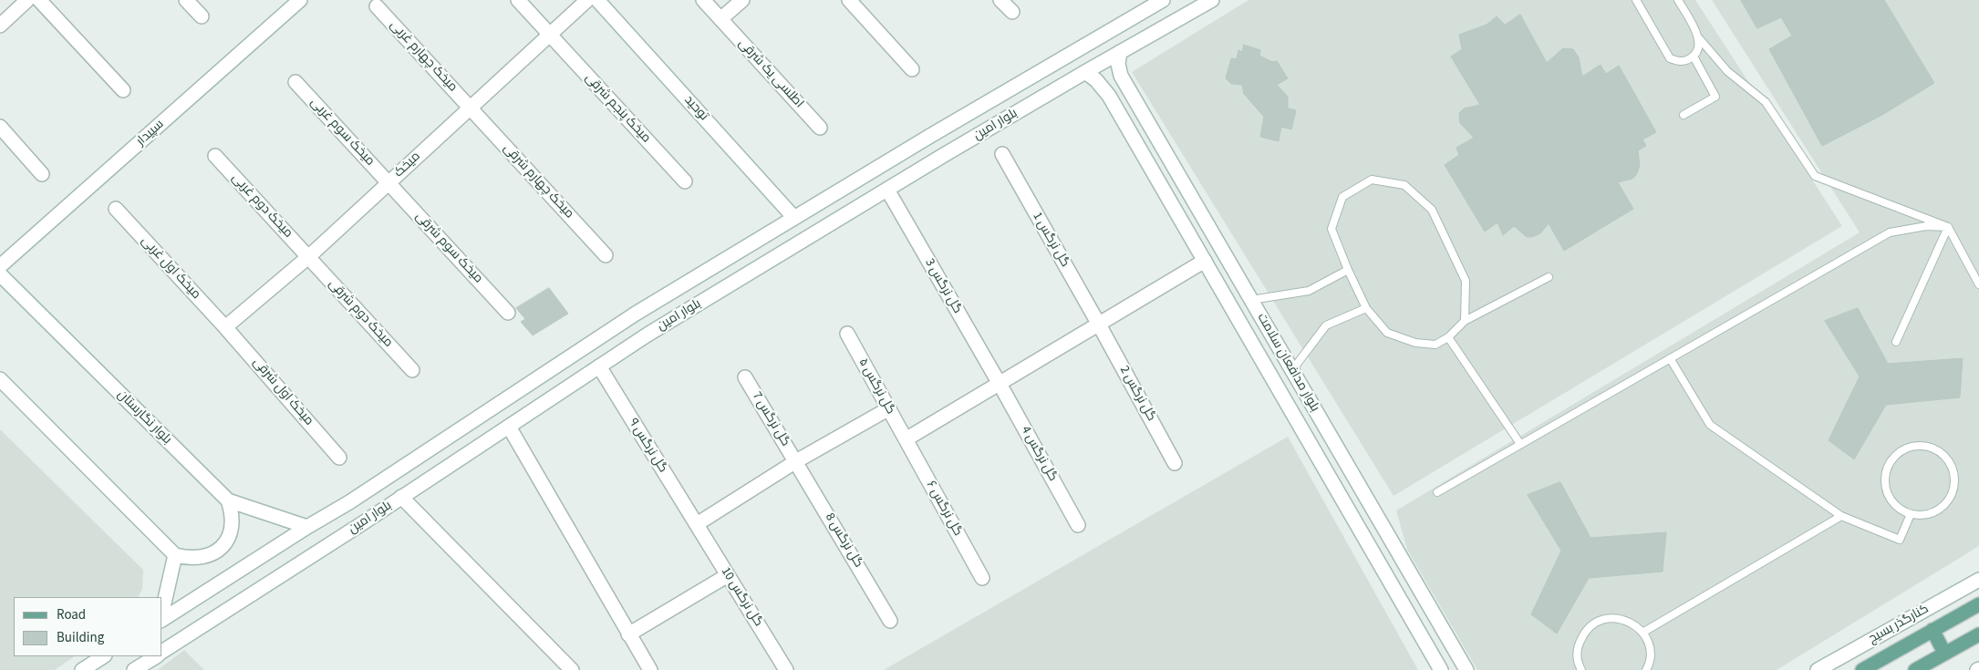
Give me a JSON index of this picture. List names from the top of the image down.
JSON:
{
  "streets": {
    "street": [
      "میخک چهارم غربی",
      "اطلسی یک شرقی",
      "میخک پنجم شرقی",
      "توحید",
      "بلوار امین",
      "میخک سوم غربی",
      "سپیدار",
      "میخک",
      "میخک چهارم شرقی",
      "میخک دوم غربی",
      "گل نرگس 1",
      "میخک سوم شرقی",
      "میخک اول غربی",
      "گل نرگس 3",
      "میخک دوم شرقی",
      "بلوار مدافعان سلامت",
      "گل نرگس ۵",
      "میخک اول شرقی",
      "گل نرگس 2",
      "بلوار نگارستان",
      "گل نرگس 7",
      "گل نرگس ۹",
      "گل نرگس 4",
      "گل نرگس ۶",
      "گل نرگس 8",
      "گل نرگس 10",
      "کنارگذر بسیج"
    ]
  },
  "crossings": [
    ["میخک چهارم غربی", "میخک"],
    ["میخک چهارم غربی", "میخک چهارم شرقی"],
    ["میخک پنجم شرقی", "میخک"],
    ["توحید", "بلوار امین"],
    ["بلوار امین", "گل نرگس 3"],
    ["بلوار امین", "بلوار مدافعان سلامت"],
    ["بلوار امین", "بلوار نگارستان"],
    ["بلوار امین", "گل نرگس ۹"],
    ["میخک سوم غربی", "میخک"],
    ["میخک سوم غربی", "میخک سوم شرقی"],
    ["میخک", "میخک چهارم شرقی"],
    ["میخک", "میخک دوم غربی"],
    ["میخک", "میخک سوم شرقی"],
    ["میخک", "میخک اول غربی"],
    ["میخک", "میخک دوم شرقی"],
    ["میخک", "میخک اول شرقی"],
    ["میخک دوم غربی", "میخک دوم شرقی"],
    ["گل نرگس 1", "گل نرگس 2"],
    ["میخک اول غربی", "میخک اول شرقی"],
    ["گل نرگس 3", "گل نرگس 4"],
    ["گل نرگس ۵", "گل نرگس ۶"],
    ["گل نرگس 7", "گل نرگس 8"],
    ["گل نرگس ۹", "گل نرگس 10"]
  ],
  "legend": ["Road", "Building"]
}
